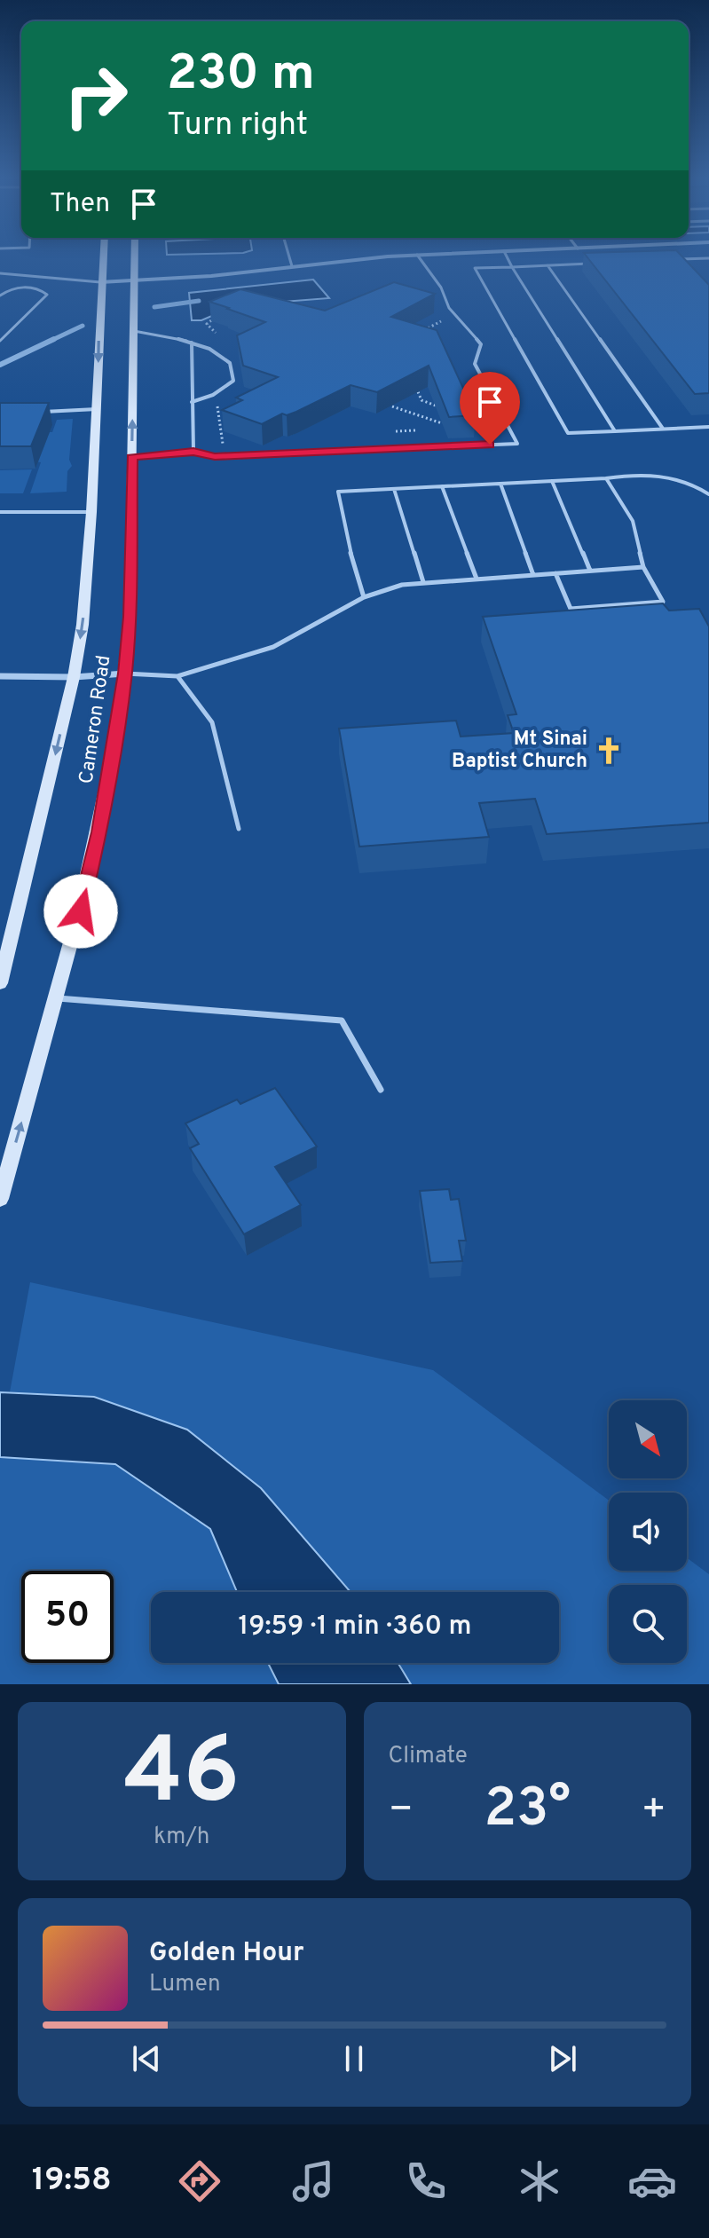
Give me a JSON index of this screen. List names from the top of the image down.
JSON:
{
  "streets": {
    "main road": ["Cameron Road"]
  },
  "places": {
    "church": ["Mt Sinai Baptist Church"]
  },
  "north": "bottom right",
  "page": {
    "turn": ["230 m", "Turn right"],
    "then": "Then",
    "limit": "50",
    "trip": "19:59 · 1 min · 360 m",
    "tile": [
      ["46", "km/h"],
      "Climate"
    ],
    "heat": ["−", "23°", "+"],
    "song": ["Golden Hour", "Lumen"],
    "tabs": "19:58"
  }
}
